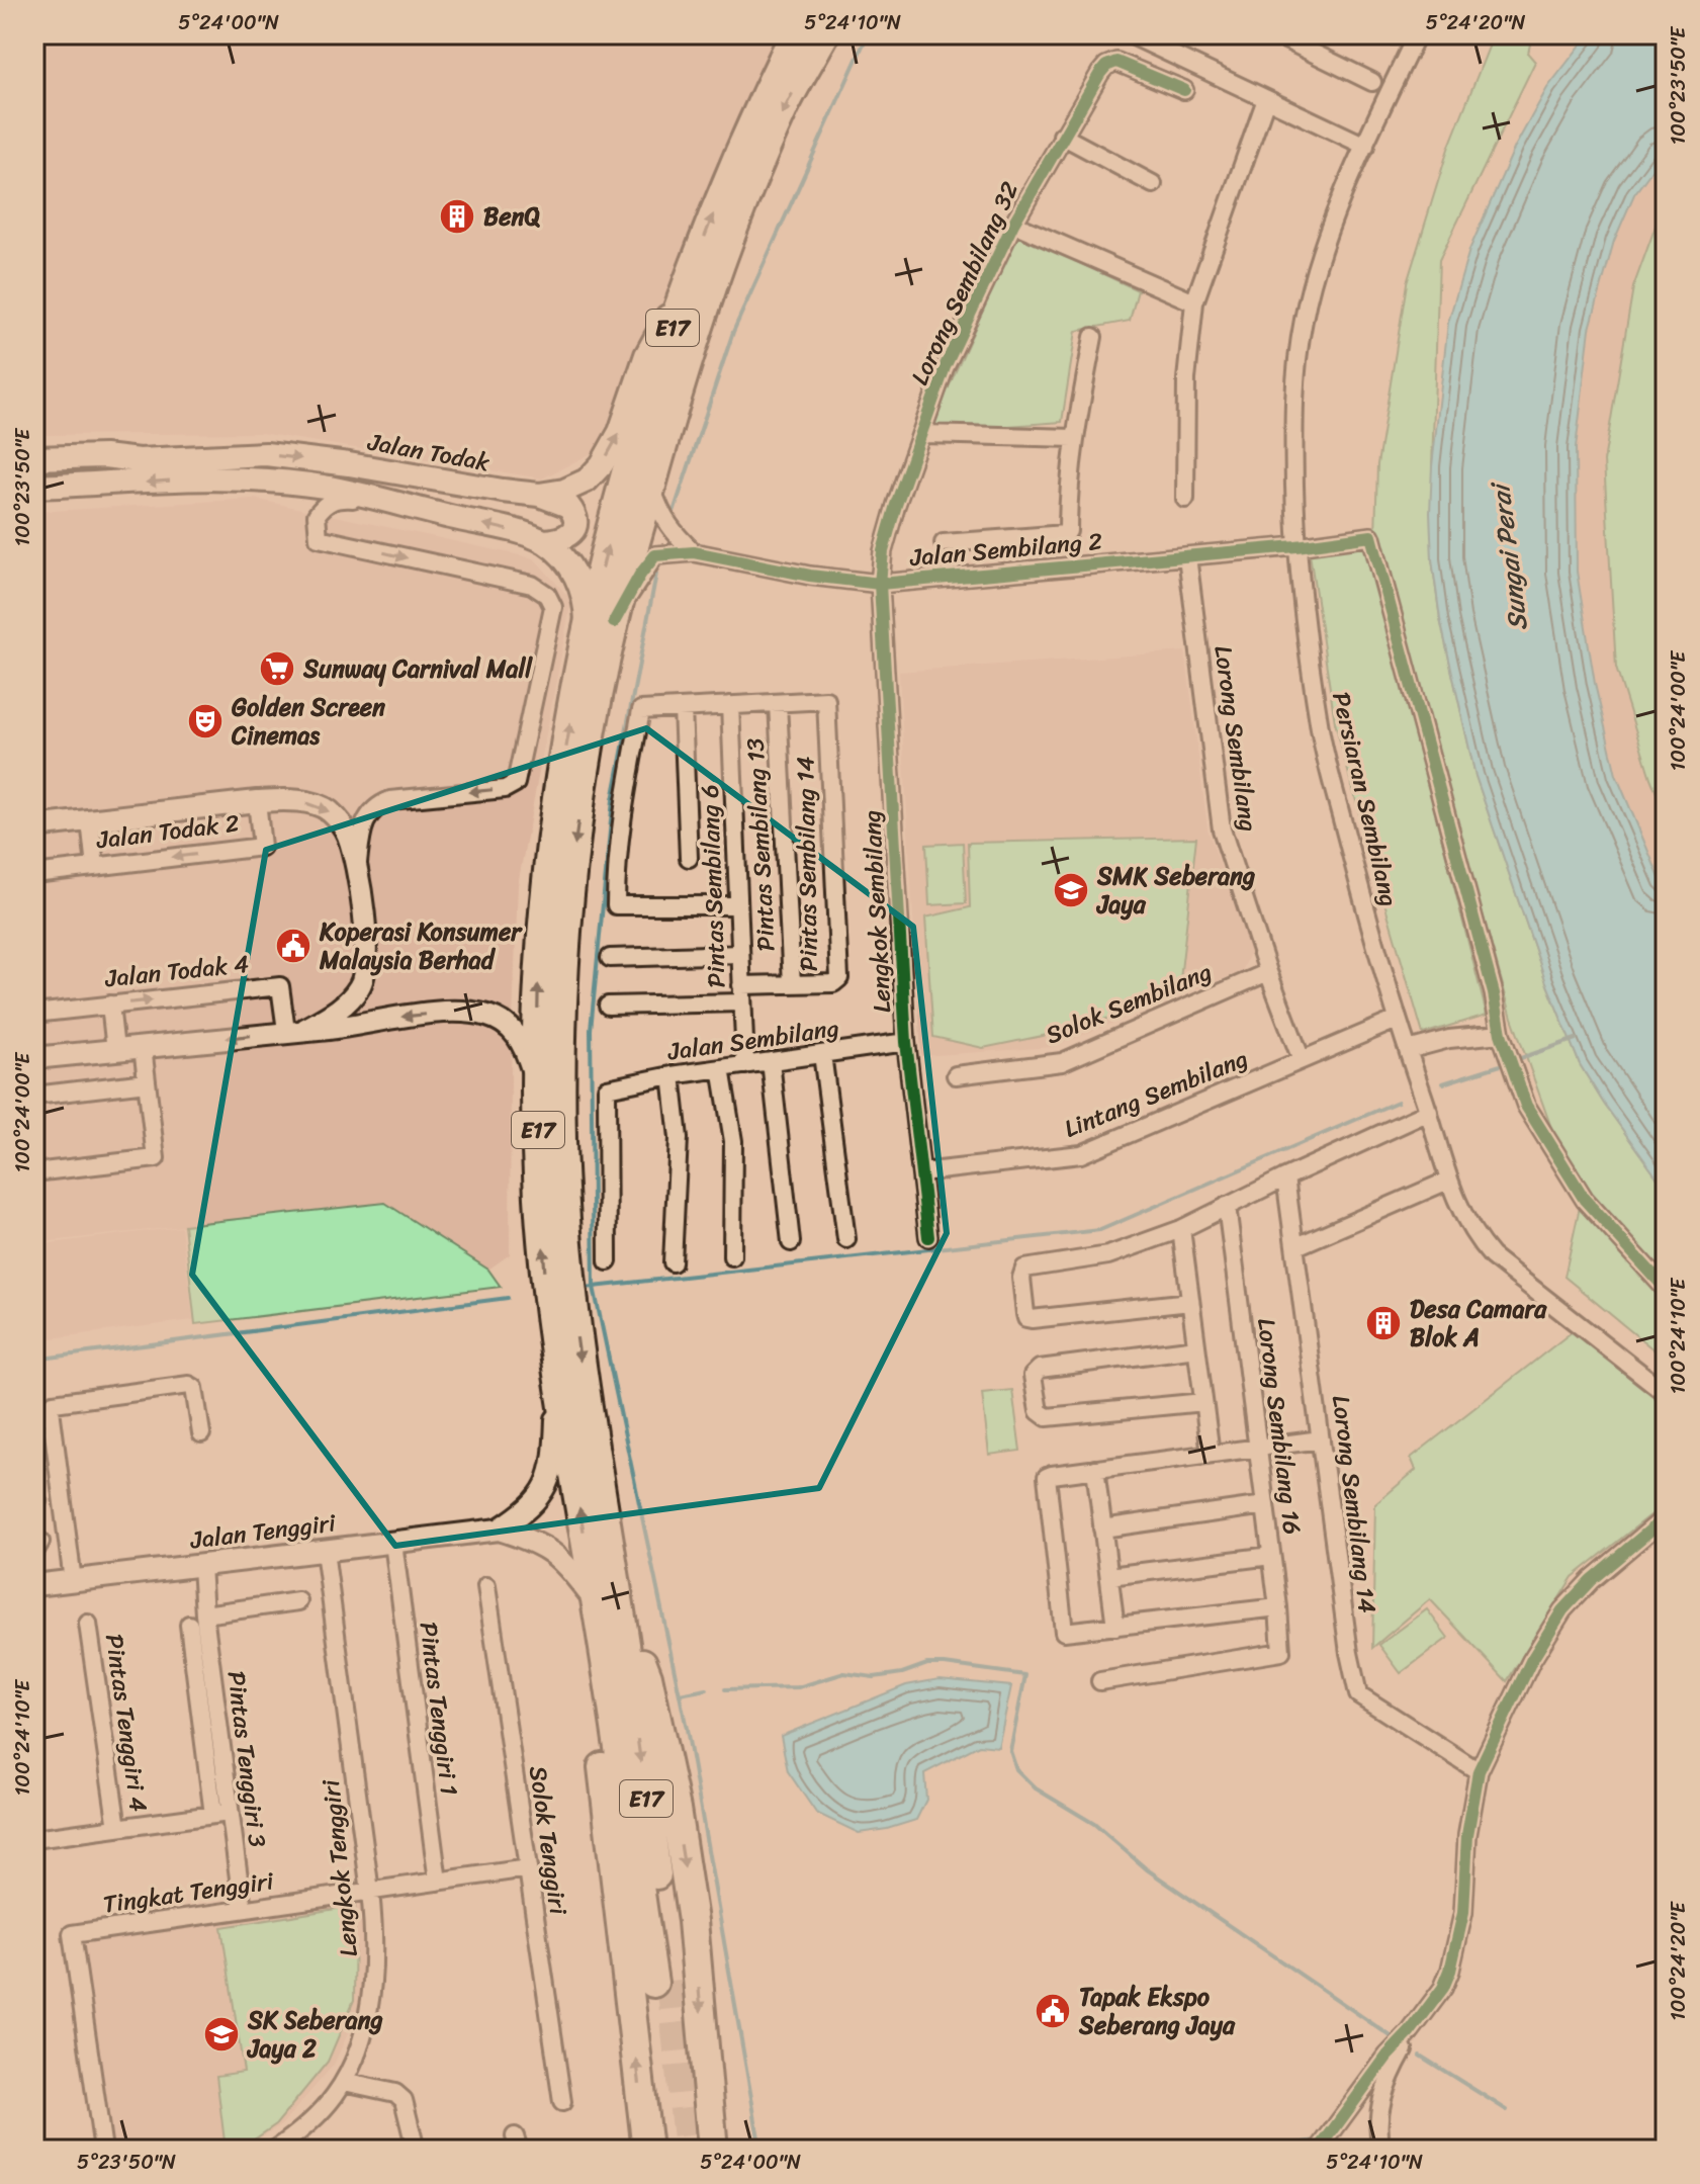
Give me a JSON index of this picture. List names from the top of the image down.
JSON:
{
  "streets": {
    "highway": ["E17"],
    "main road": ["Jalan Todak"],
    "street": [
      "Lorong Sembilang 32",
      "Jalan Sembilang 2",
      "Lorong Sembilang",
      "Persiaran Sembilang",
      "Jalan Todak 2",
      "Pintas Sembilang 13",
      "Pintas Sembilang 14",
      "Pintas Sembilang 6",
      "Lengkok Sembilang",
      "Jalan Todak 4",
      "Solok Sembilang",
      "Jalan Sembilang",
      "Lintang Sembilang",
      "Lorong Sembilang 16",
      "Lorong Sembilang 14",
      "Jalan Tenggiri",
      "Pintas Tenggiri 1",
      "Pintas Tenggiri 4",
      "Pintas Tenggiri 3",
      "Solok Tenggiri",
      "Lengkok Tenggiri",
      "Tingkat Tenggiri"
    ]
  },
  "crossings": [
    ["Lorong Sembilang 32", "Jalan Sembilang 2"],
    ["Lorong Sembilang 32", "Lengkok Sembilang"],
    ["E17", "Jalan Todak"],
    ["E17", "Jalan Sembilang 2"],
    ["Jalan Sembilang 2", "Lorong Sembilang"],
    ["Jalan Sembilang 2", "Persiaran Sembilang"],
    ["Jalan Sembilang 2", "Lengkok Sembilang"],
    ["Lorong Sembilang", "Solok Sembilang"],
    ["Lorong Sembilang", "Lintang Sembilang"],
    ["Persiaran Sembilang", "Lintang Sembilang"],
    ["Pintas Sembilang 13", "Pintas Sembilang 14"],
    ["Pintas Sembilang 14", "Pintas Sembilang 6"],
    ["Pintas Sembilang 6", "Jalan Sembilang"],
    ["Lengkok Sembilang", "Jalan Sembilang"],
    ["Lengkok Sembilang", "Lintang Sembilang"],
    ["Jalan Tenggiri", "Pintas Tenggiri 1"],
    ["Jalan Tenggiri", "Pintas Tenggiri 3"],
    ["Jalan Tenggiri", "Lengkok Tenggiri"],
    ["Pintas Tenggiri 1", "Tingkat Tenggiri"],
    ["Pintas Tenggiri 3", "Tingkat Tenggiri"],
    ["Solok Tenggiri", "Tingkat Tenggiri"],
    ["Lengkok Tenggiri", "Tingkat Tenggiri"]
  ],
  "water": ["Sungai Perai"],
  "places": {
    "building": ["BenQ", "Desa Camara Blok A"],
    "supermarket": ["Sunway Carnival Mall"],
    "theatre": ["Golden Screen Cinemas"],
    "school or university": ["SMK Seberang Jaya", "SK Seberang Jaya 2"],
    "public building": ["Koperasi Konsumer Malaysia Berhad", "Tapak Ekspo Seberang Jaya"]
  },
  "coordinates": [
    "5°24'00\"N",
    "5°24'10\"N",
    "5°24'20\"N",
    "100°23'50\"E",
    "100°24'00\"E",
    "100°24'10\"E",
    "100°24'20\"E",
    "5°23'50\"N"
  ]
}
